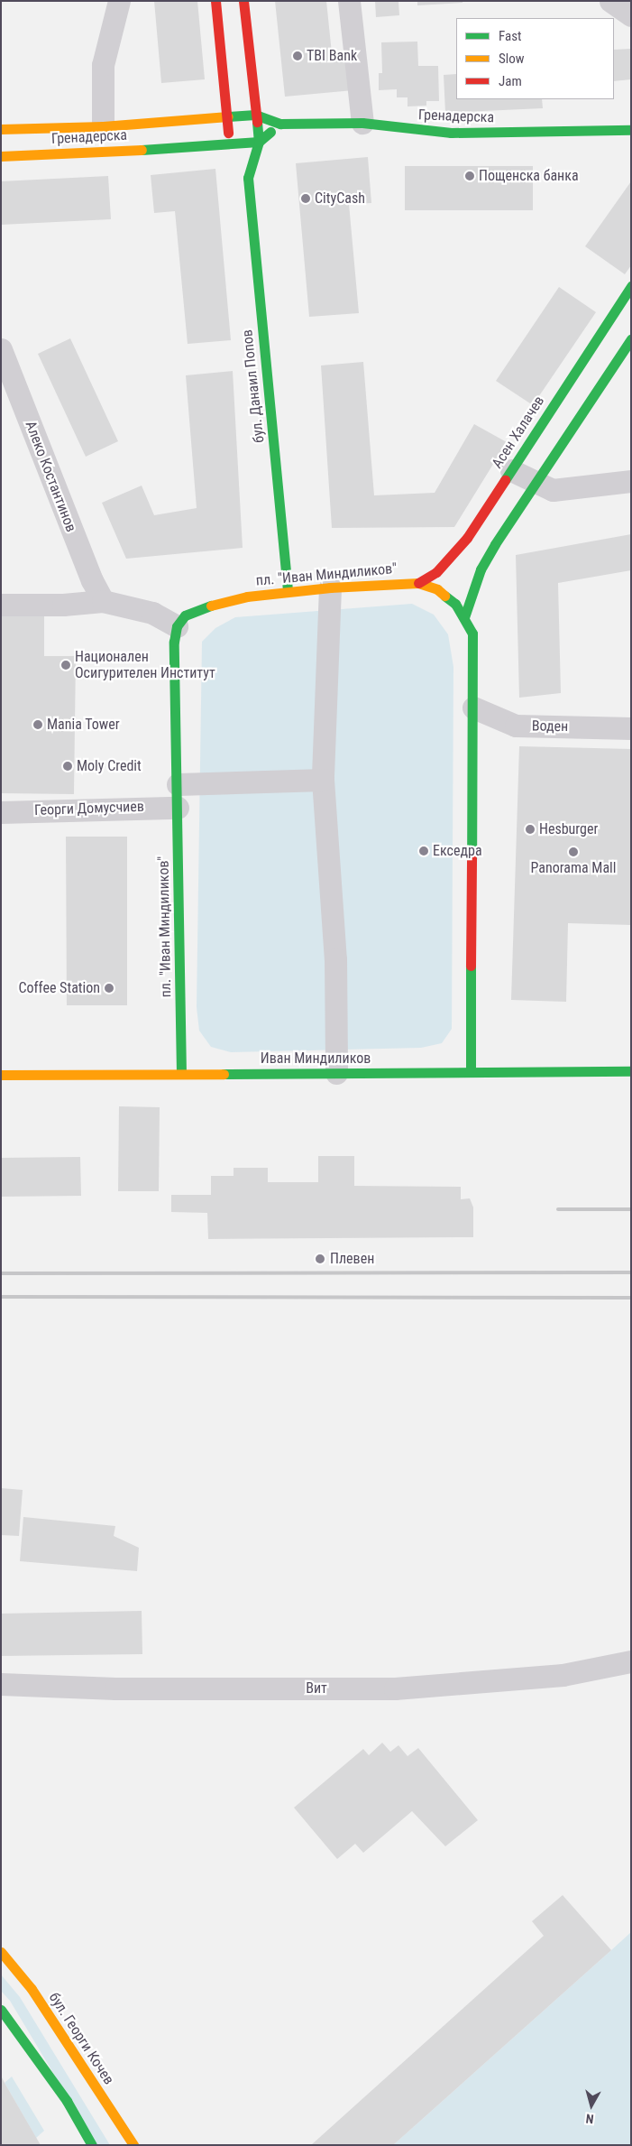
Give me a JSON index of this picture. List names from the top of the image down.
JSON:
{
  "streets": {
    "street": [
      "Гренадерска",
      "бул. Данаил Попов",
      "Асен Халачев",
      "Алеко Костантинов",
      "пл. \"Иван Миндиликов\"",
      "Воден",
      "Георги Домусчиев",
      "Иван Миндиликов",
      "Вит",
      "бул. Георги Кочев"
    ]
  },
  "crossings": [
    ["Гренадерска", "бул. Данаил Попов"],
    ["бул. Данаил Попов", "пл. \"Иван Миндиликов\""],
    ["Асен Халачев", "пл. \"Иван Миндиликов\""],
    ["пл. \"Иван Миндиликов\"", "Воден"],
    ["пл. \"Иван Миндиликов\"", "Георги Домусчиев"],
    ["пл. \"Иван Миндиликов\"", "Иван Миндиликов"]
  ],
  "places": [
    "TBI Bank",
    "Пощенска банка",
    "CityCash",
    "Национален Осигурителен Институт",
    "Mania Tower",
    "Moly Credit",
    "Hesburger",
    "Екседра",
    "Panorama Mall",
    "Coffee Station",
    "Плевен"
  ],
  "legend": ["Fast", "Slow", "Jam"],
  "north": "bottom"
}
